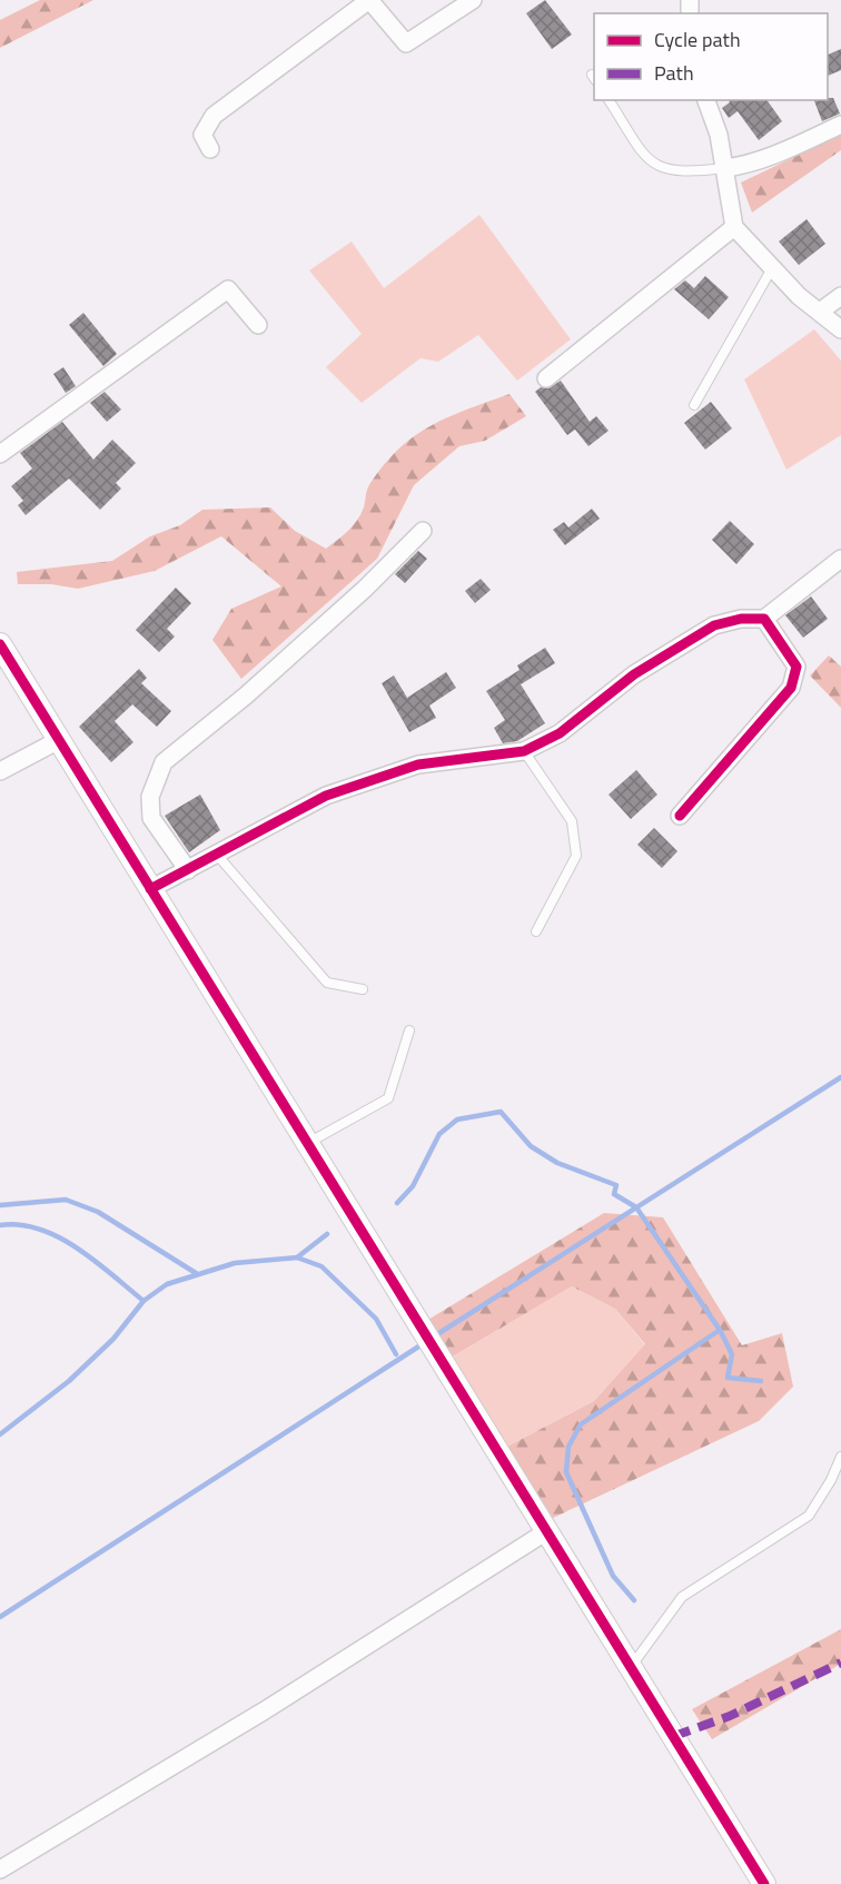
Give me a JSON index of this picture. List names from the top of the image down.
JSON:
{
  "legend": ["Cycle path", "Path"]
}
